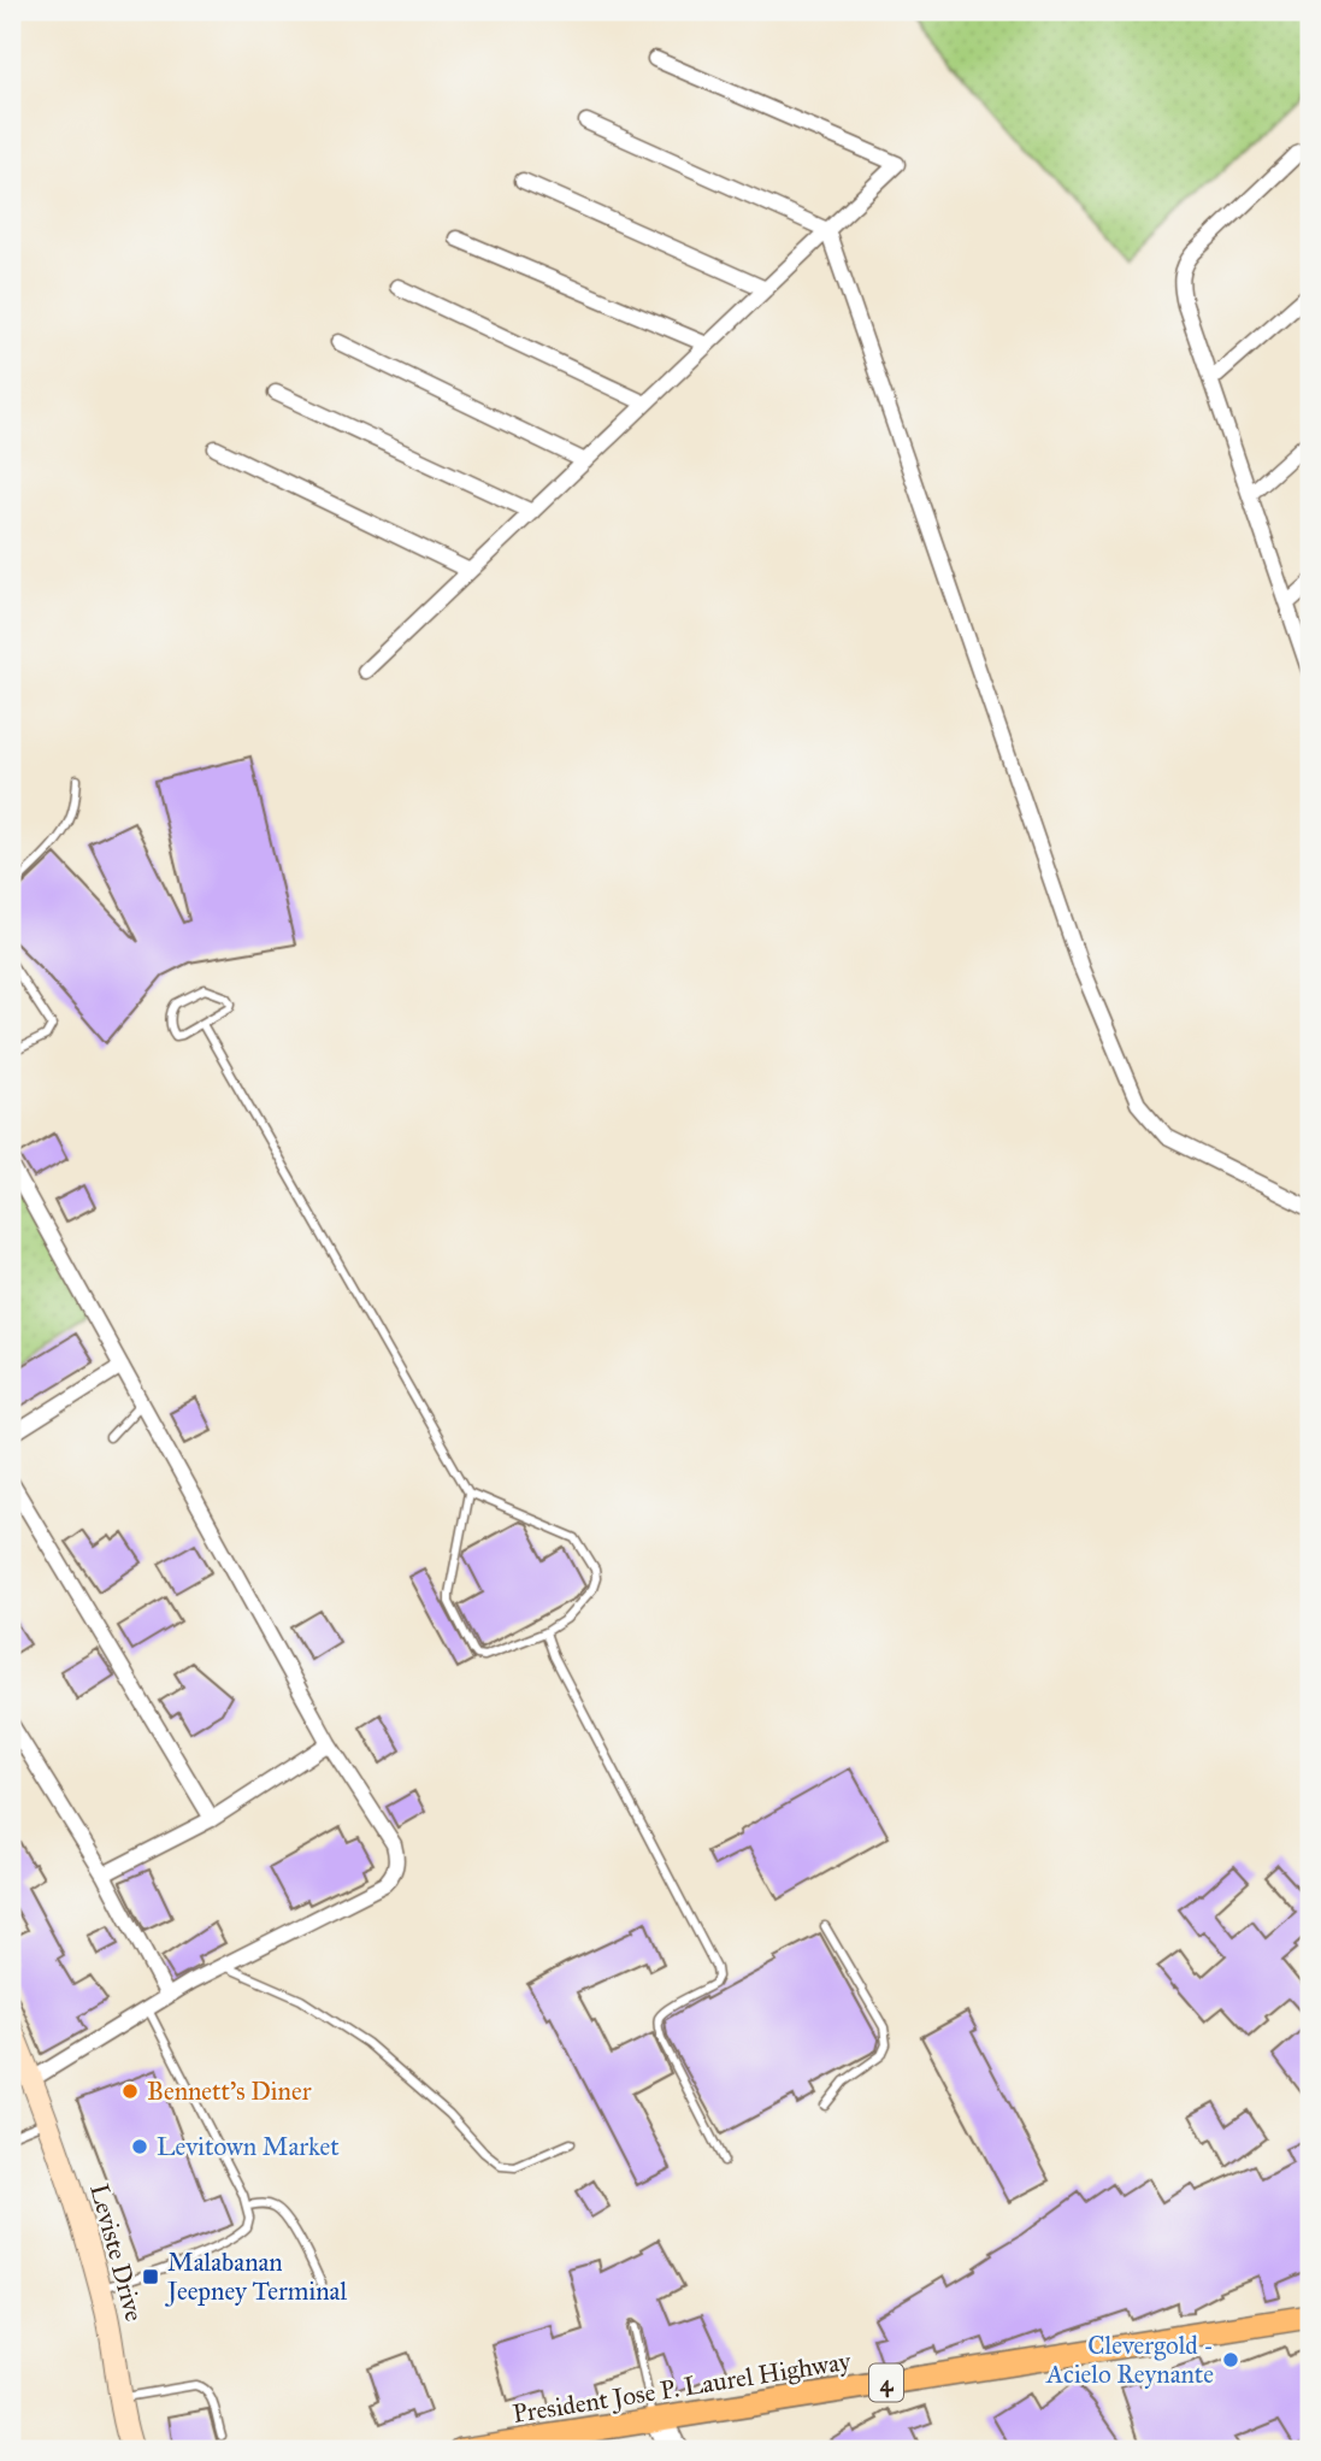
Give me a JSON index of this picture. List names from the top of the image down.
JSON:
{
  "streets": {
    "main road": ["Leviste Drive", "4", "President Jose P. Laurel Highway"]
  },
  "places": {
    "other": ["Bennett's Diner", "Levitown Market", "Clevergold - Acielo Reynante"],
    "transit": ["Malabanan Jeepney Terminal"]
  }
}
